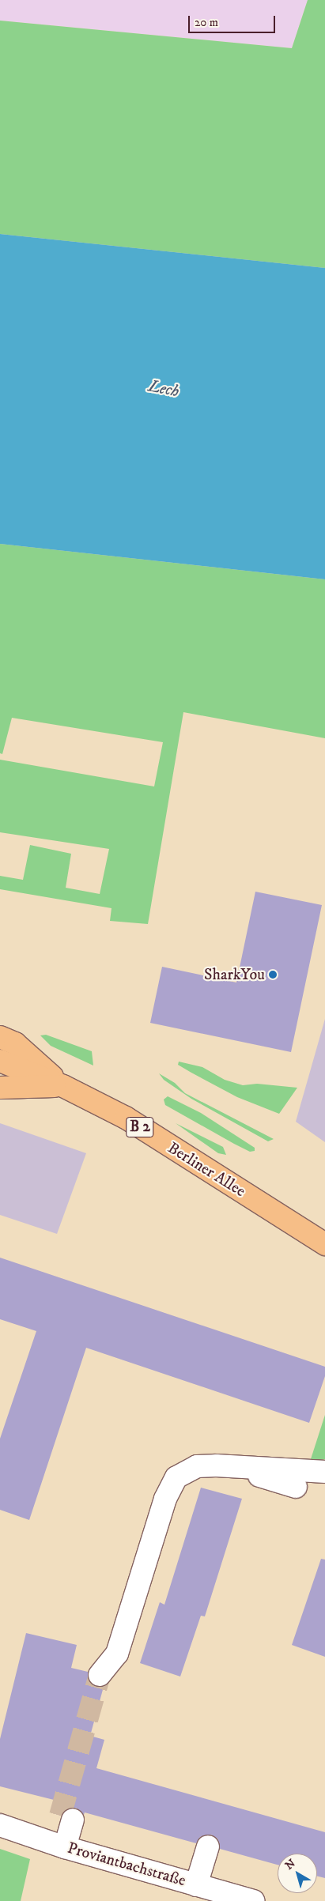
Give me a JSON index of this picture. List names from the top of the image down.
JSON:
{
  "streets": {
    "main road": ["B 2", "Berliner Allee"],
    "street": ["Proviantbachstraße"]
  },
  "water": ["Lech"],
  "places": ["SharkYou"],
  "scale_bar": "20 m",
  "north": "top left"
}
